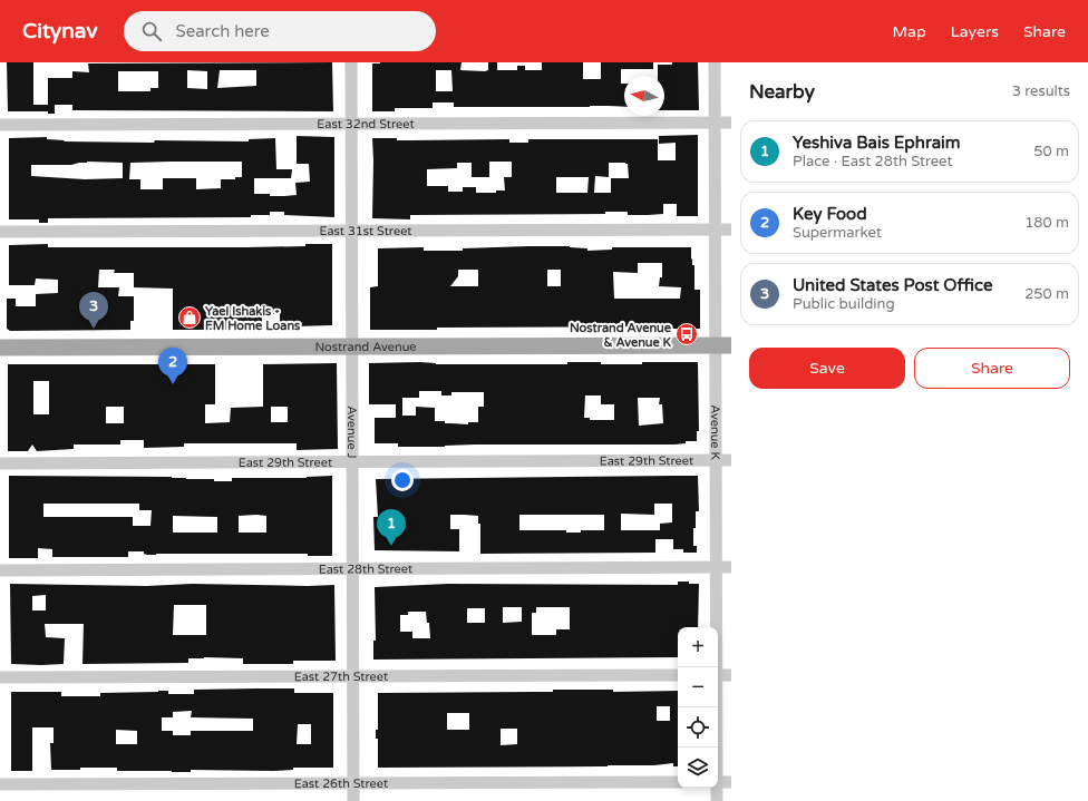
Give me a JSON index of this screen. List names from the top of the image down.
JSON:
{
  "streets": {
    "main road": ["Nostrand Avenue"],
    "street": [
      "East 32nd Street",
      "East 31st Street",
      "Avenue J",
      "Avenue K",
      "East 29th Street",
      "East 28th Street",
      "East 27th Street",
      "East 26th Street"
    ]
  },
  "crossings": [
    ["East 32nd Street", "Avenue J"],
    ["East 32nd Street", "Avenue K"],
    ["East 31st Street", "Avenue J"],
    ["East 31st Street", "Avenue K"],
    ["Nostrand Avenue", "Avenue J"],
    ["Nostrand Avenue", "Avenue K"],
    ["Avenue J", "East 29th Street"],
    ["Avenue J", "East 28th Street"],
    ["Avenue J", "East 27th Street"],
    ["Avenue J", "East 26th Street"],
    ["Avenue K", "East 29th Street"],
    ["Avenue K", "East 28th Street"]
  ],
  "places": {
    "shop": ["Yael Ishakis - FM Home Loans"],
    "bus stop": ["Nostrand Avenue & Avenue K"]
  },
  "north": "left",
  "page": {
    "header": "Citynav",
    "search": "Search here",
    "nav": ["Map", "Layers", "Share"],
    "heading": ["Nearby", "3 results"],
    "list": [
      {
        "mark": "1",
        "name": "Yeshiva Bais Ephraim",
        "note": "Place · East 28th Street",
        "value": "50 m"
      },
      {
        "mark": "2",
        "name": "Key Food",
        "note": "Supermarket",
        "value": "180 m"
      },
      {
        "mark": "3",
        "name": "United States Post Office",
        "note": "Public building",
        "value": "250 m"
      }
    ],
    "pins": ["3", "2", "1"],
    "buttons": ["Save", "Share"],
    "map_buttons": ["+", "−"]
  }
}
